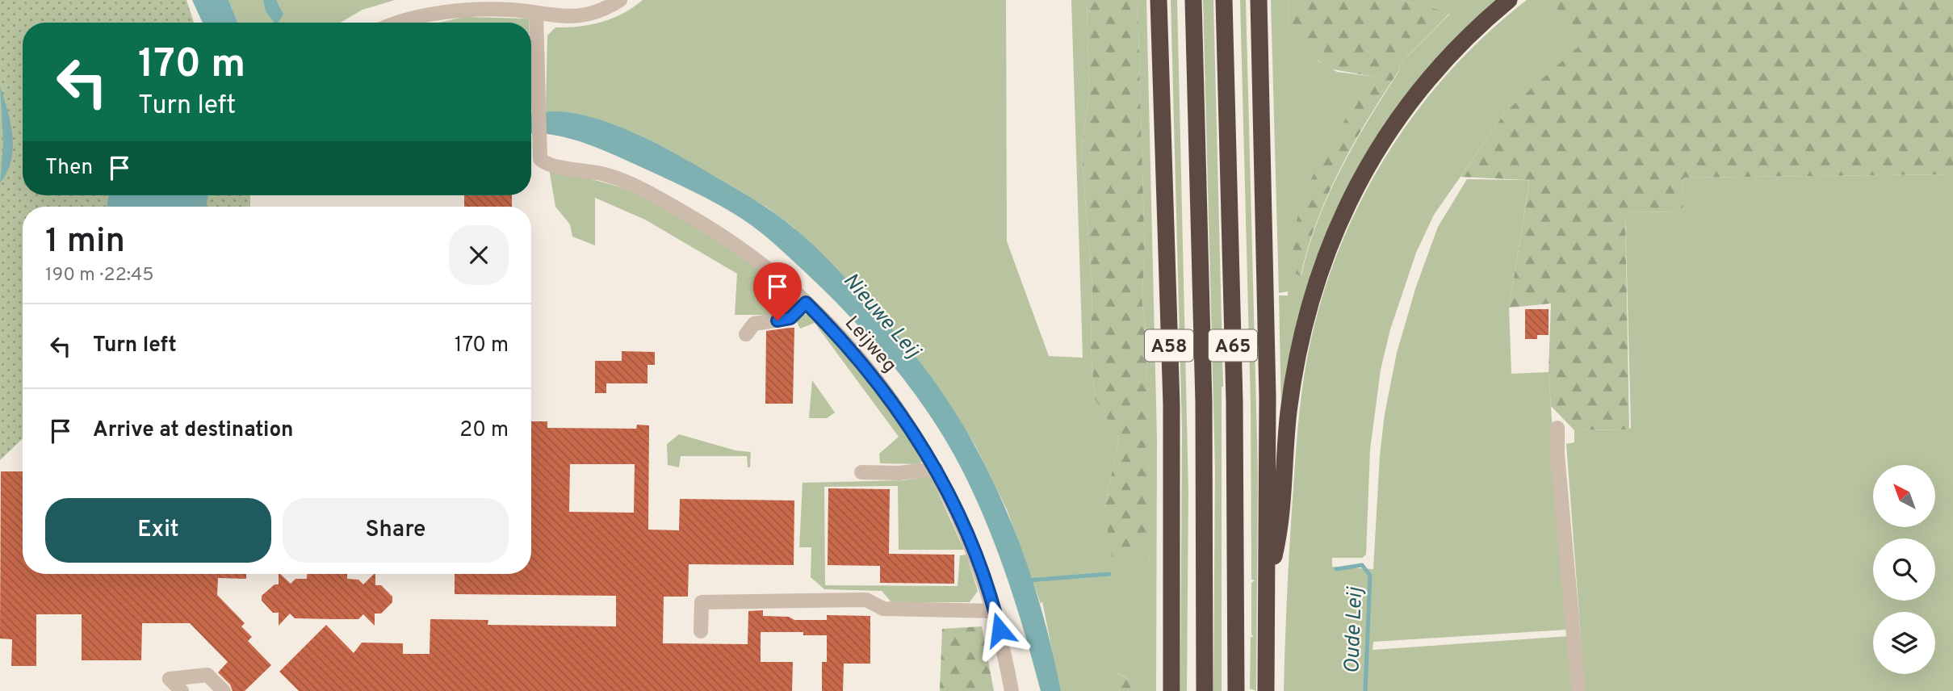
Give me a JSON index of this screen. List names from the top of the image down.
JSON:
{
  "streets": {
    "highway": ["A58", "A65"],
    "street": ["Leijweg"]
  },
  "water": ["Nieuwe Leij", "Oude Leij"],
  "north": "top left",
  "page": {
    "turn": ["170 m", "Turn left"],
    "then": "Then",
    "heading": ["1 min", "190 m · 22:45"],
    "list": [
      {
        "name": "Turn left",
        "value": "170 m"
      },
      {
        "name": "Arrive at destination",
        "value": "20 m"
      }
    ],
    "buttons": ["Exit", "Share"]
  }
}
